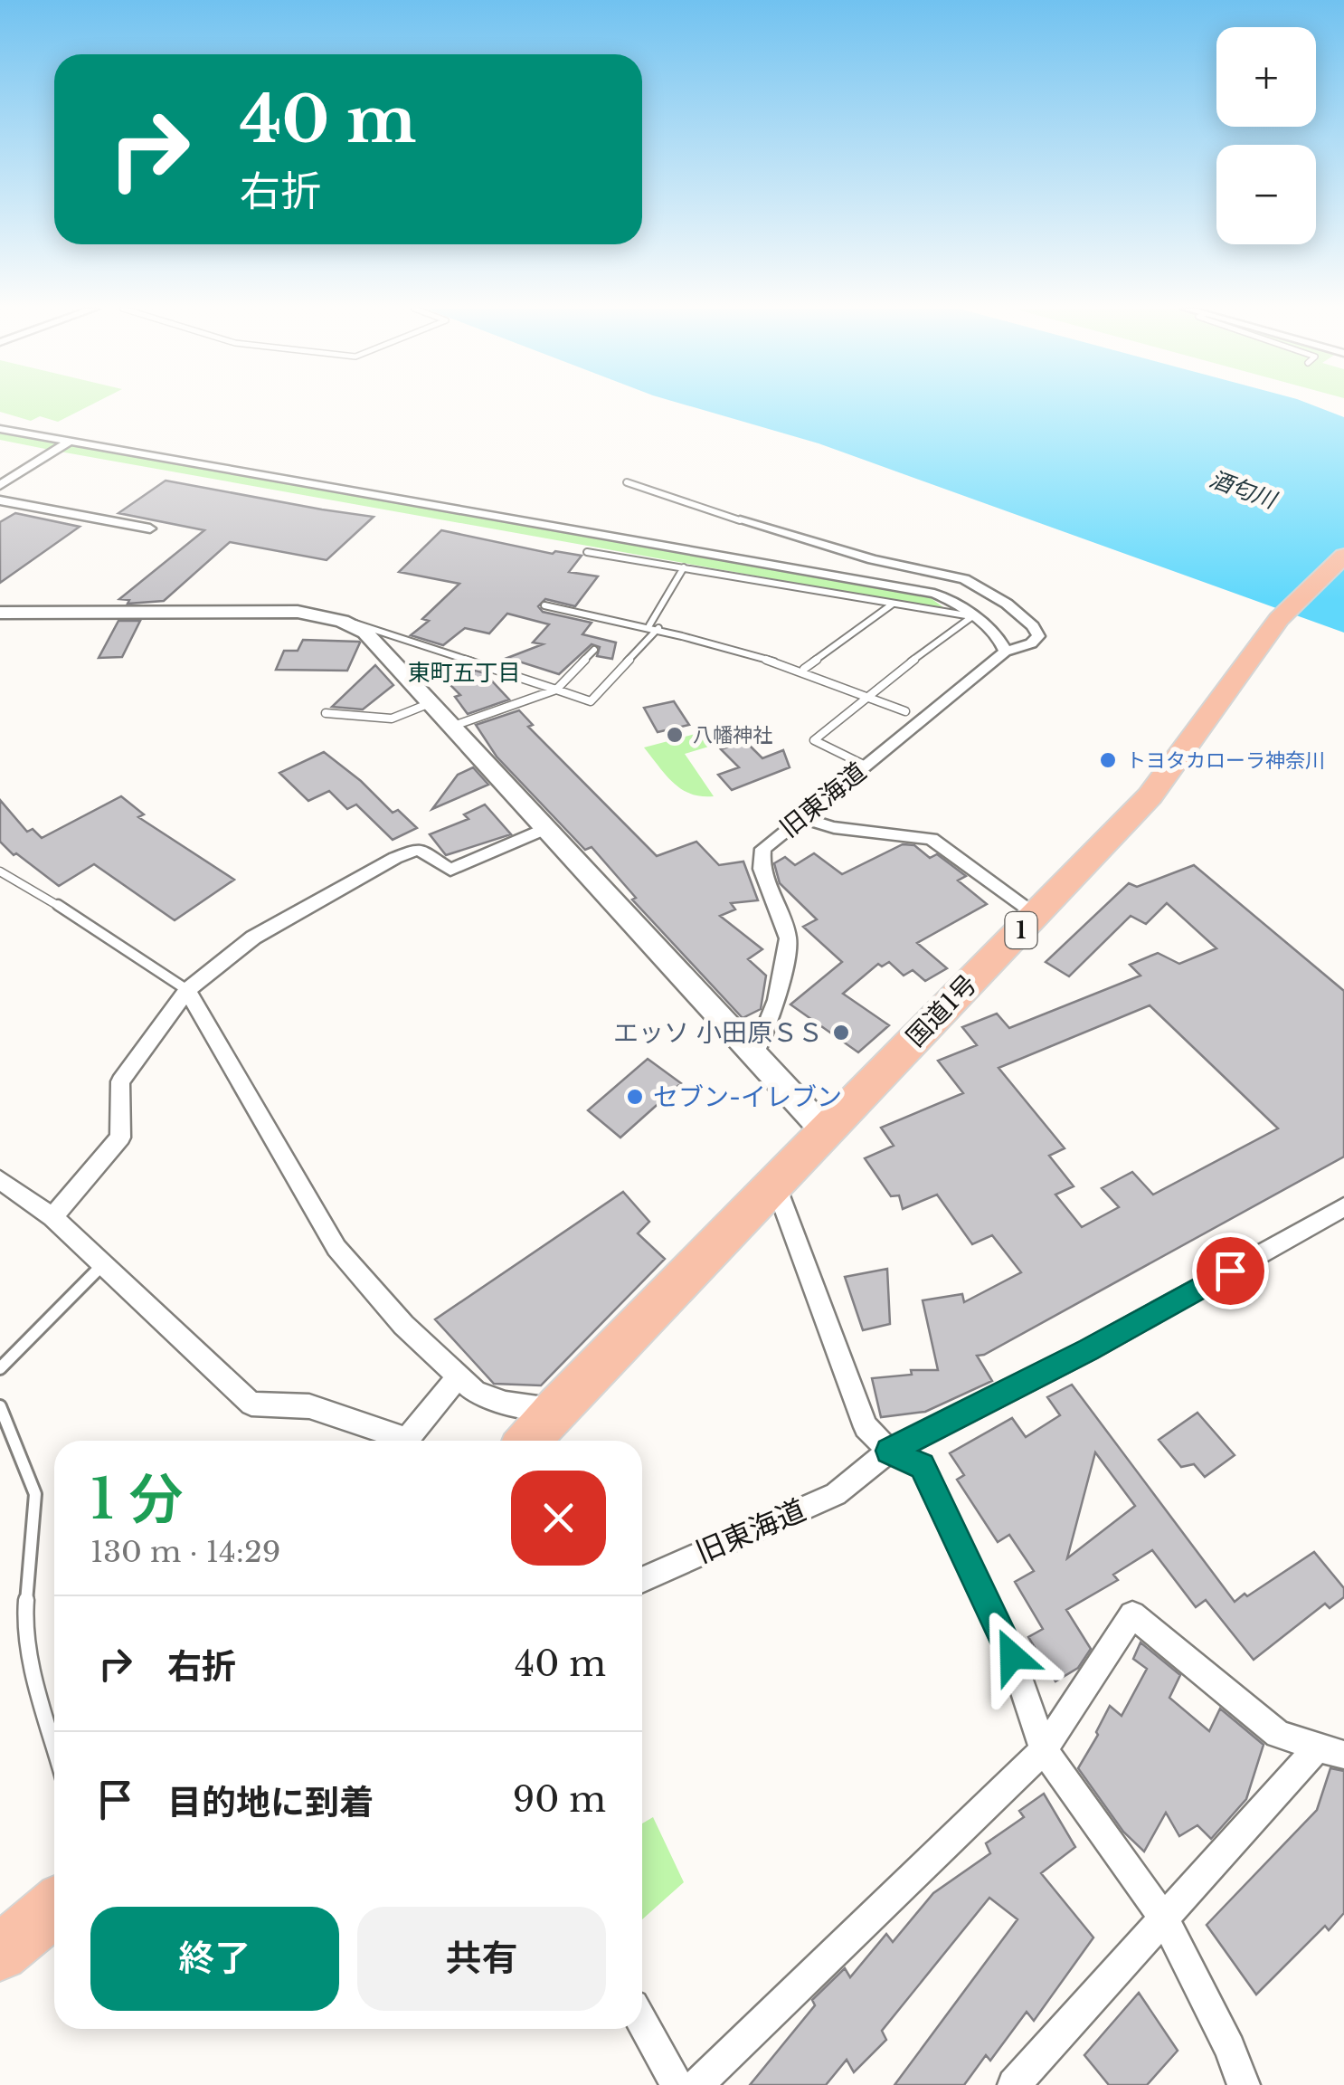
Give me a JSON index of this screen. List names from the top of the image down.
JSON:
{
  "streets": {
    "highway": ["1", "国道1号"],
    "street": ["旧東海道"]
  },
  "districts": ["東町五丁目"],
  "water": ["酒匂川"],
  "places": [
    "八幡神社",
    "トヨタカローラ神奈川",
    "エッソ 小田原ＳＳ",
    "セブン-イレブン"
  ],
  "page": {
    "map_buttons": ["+", "−"],
    "turn": ["40 m", "右折"],
    "heading": ["1 分", "130 m · 14:29"],
    "list": [
      {
        "name": "右折",
        "value": "40 m"
      },
      {
        "name": "目的地に到着",
        "value": "90 m"
      }
    ],
    "buttons": ["終了", "共有"]
  }
}
